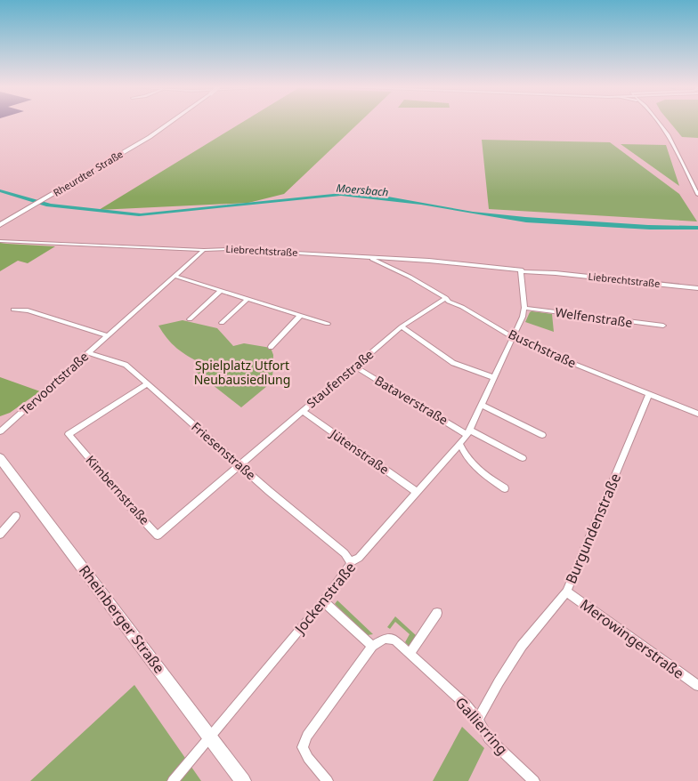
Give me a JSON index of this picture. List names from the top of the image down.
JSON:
{
  "streets": {
    "main road": ["Rheurdter Straße", "Rheinberger Straße"],
    "street": [
      "Liebrechtstraße",
      "Welfenstraße",
      "Buschstraße",
      "Staufenstraße",
      "Tervoortstraße",
      "Bataverstraße",
      "Friesenstraße",
      "Jütenstraße",
      "Kimbernstraße",
      "Burgundenstraße",
      "Jockenstraße",
      "Merowingerstraße",
      "Gallierring"
    ]
  },
  "crossings": [
    ["Liebrechtstraße", "Buschstraße"],
    ["Liebrechtstraße", "Tervoortstraße"],
    ["Liebrechtstraße", "Jockenstraße"],
    ["Welfenstraße", "Jockenstraße"],
    ["Buschstraße", "Staufenstraße"],
    ["Buschstraße", "Burgundenstraße"],
    ["Buschstraße", "Jockenstraße"],
    ["Staufenstraße", "Bataverstraße"],
    ["Staufenstraße", "Friesenstraße"],
    ["Staufenstraße", "Jütenstraße"],
    ["Staufenstraße", "Kimbernstraße"],
    ["Tervoortstraße", "Friesenstraße"],
    ["Bataverstraße", "Jockenstraße"],
    ["Friesenstraße", "Kimbernstraße"],
    ["Friesenstraße", "Jockenstraße"],
    ["Jütenstraße", "Jockenstraße"],
    ["Burgundenstraße", "Merowingerstraße"],
    ["Burgundenstraße", "Gallierring"],
    ["Jockenstraße", "Rheinberger Straße"]
  ],
  "water": ["Moersbach"],
  "parks": ["Spielplatz Utfort Neubausiedlung"]
}
